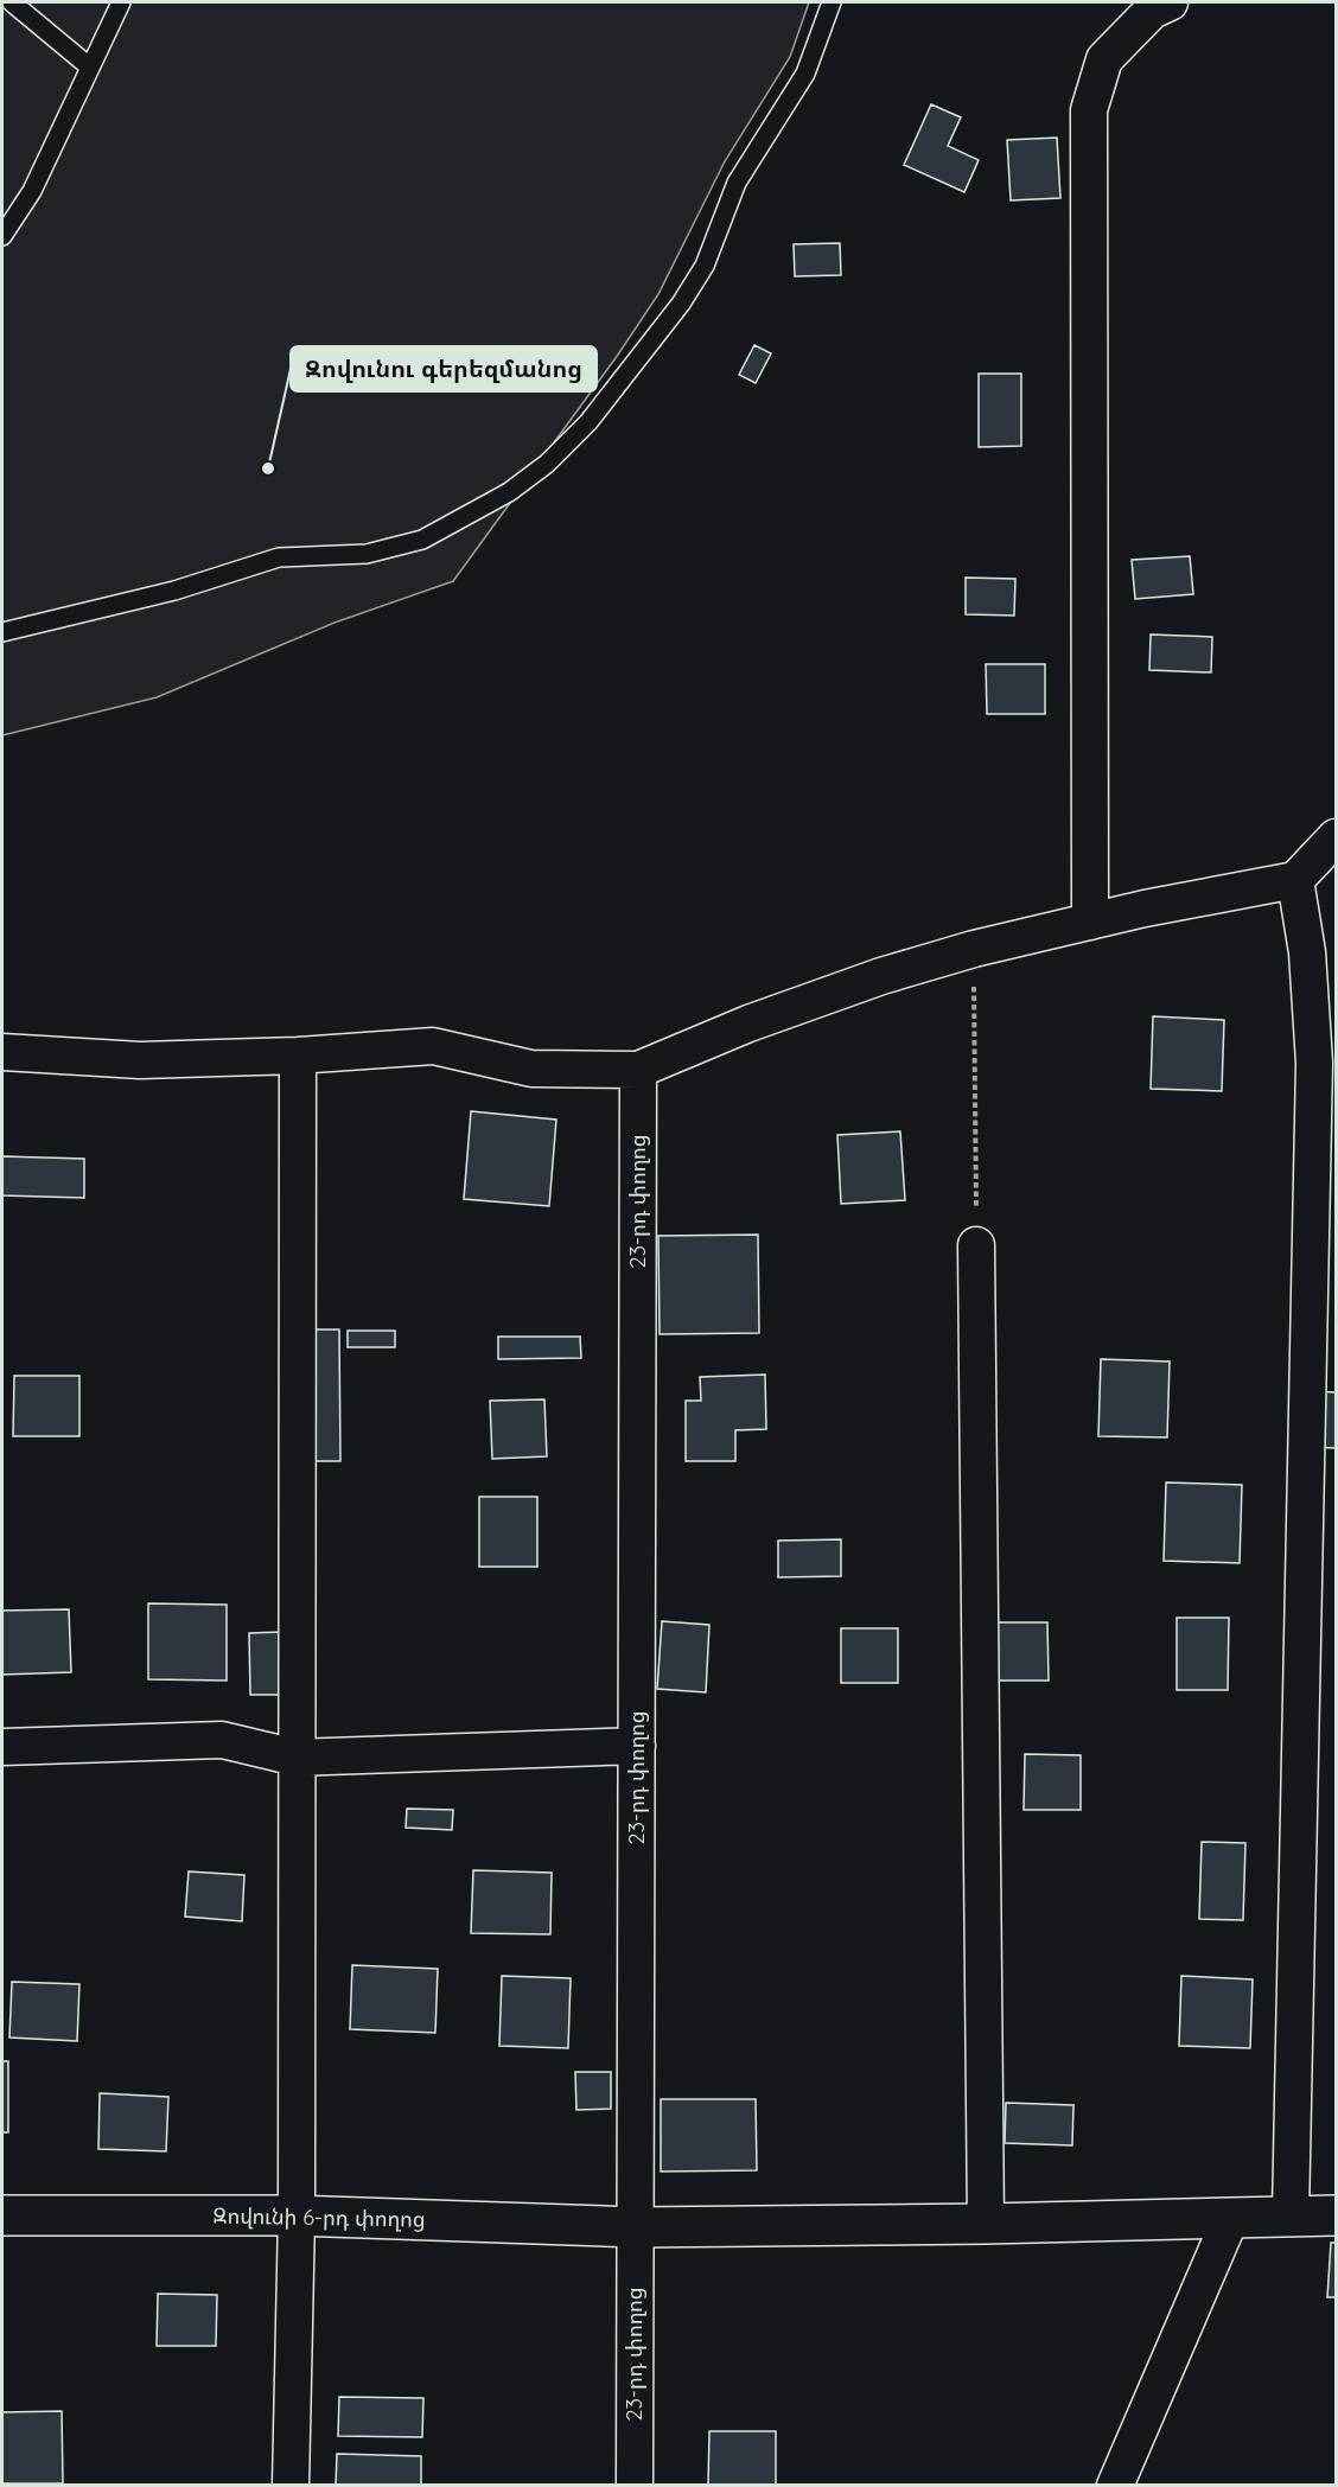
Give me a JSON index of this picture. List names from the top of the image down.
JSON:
{
  "streets": {
    "street": ["23-րդ փողոց", "Զովունի 6-րդ փողոց"]
  },
  "crossings": [
    ["23-րդ փողոց", "Զովունի 6-րդ փողոց"]
  ],
  "places": ["Զովունու գերեզմանոց"]
}
